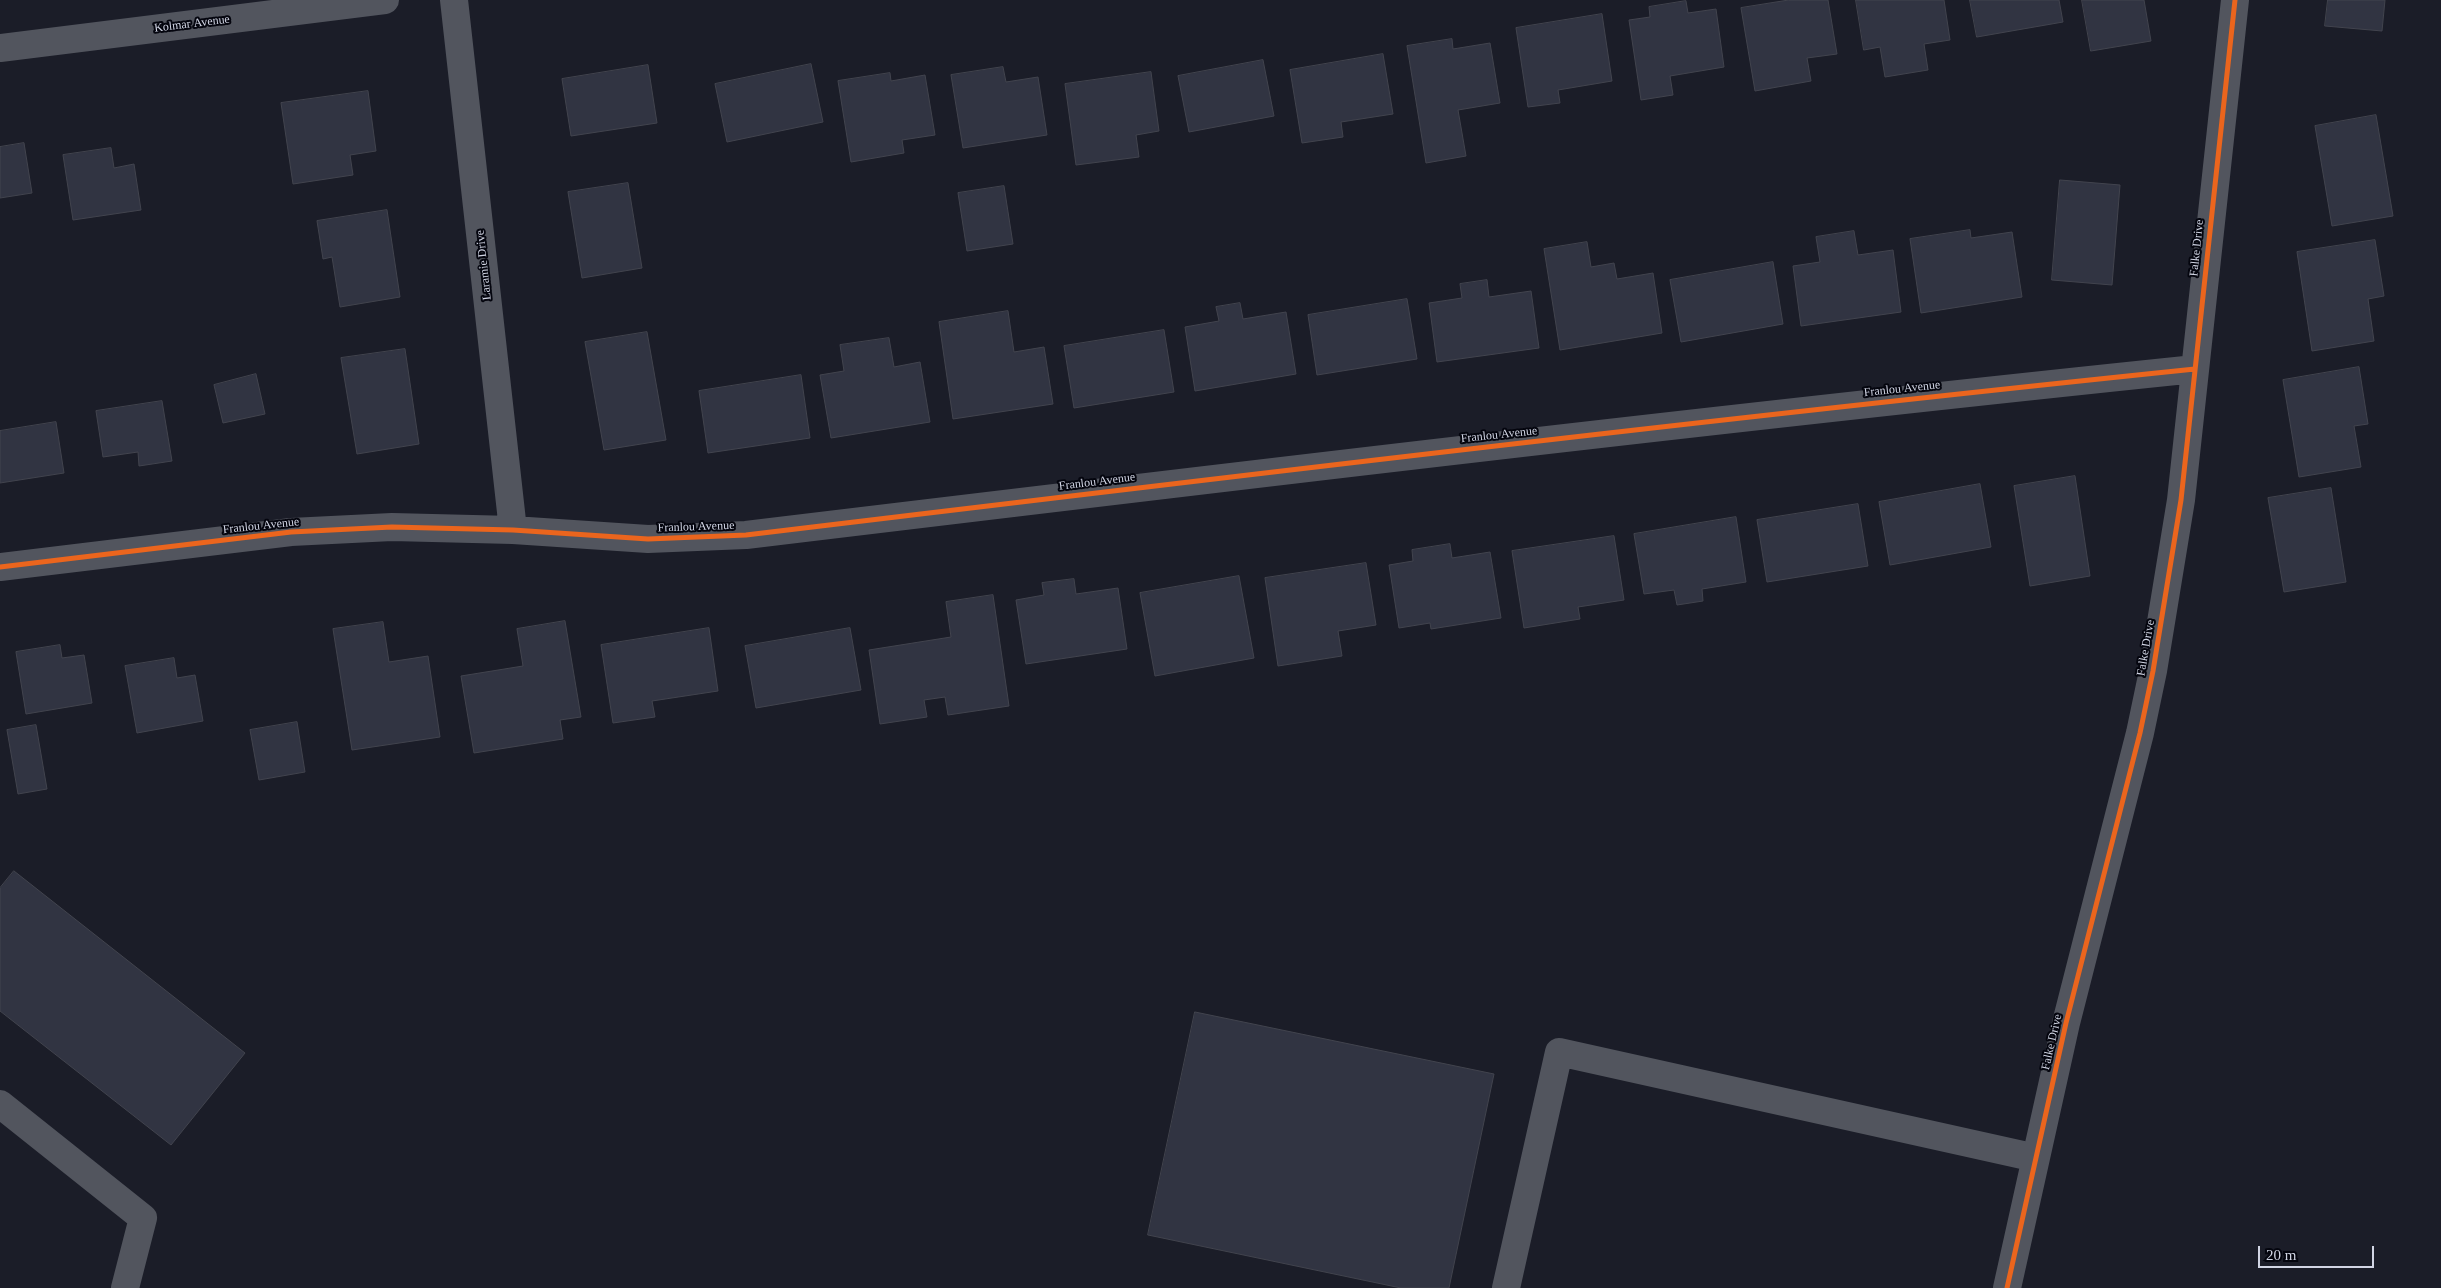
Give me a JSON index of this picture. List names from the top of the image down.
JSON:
{
  "streets": {
    "street": [
      "Kolmar Avenue",
      "Falke Drive",
      "Laramie Drive",
      "Franlou Avenue"
    ]
  },
  "crossings": [
    ["Falke Drive", "Franlou Avenue"],
    ["Laramie Drive", "Franlou Avenue"]
  ],
  "scale_bar": "20 m"
}
